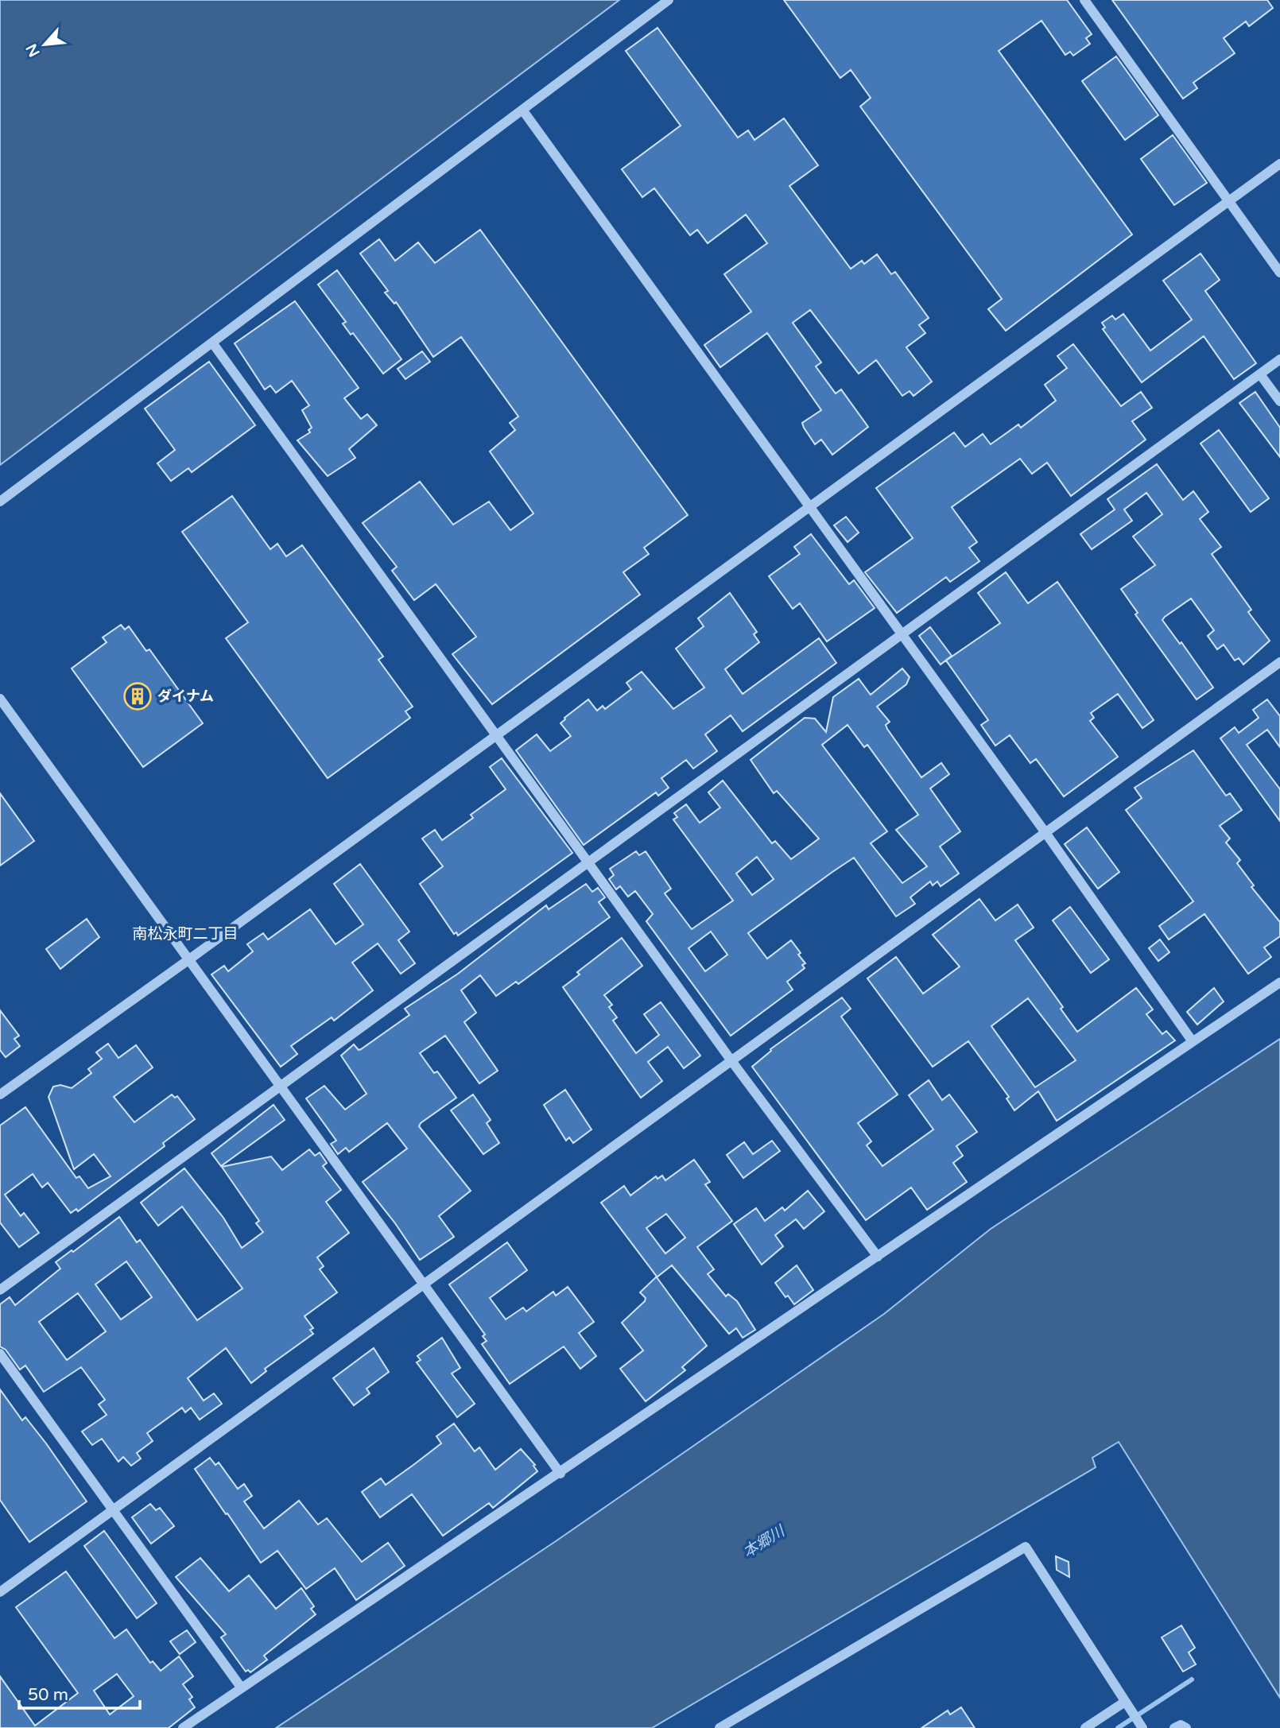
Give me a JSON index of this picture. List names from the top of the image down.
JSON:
{
  "districts": ["南松永町二丁目"],
  "water": ["本郷川"],
  "places": {
    "building": ["ダイナム"]
  },
  "scale_bar": "50 m",
  "north": "bottom left"
}
